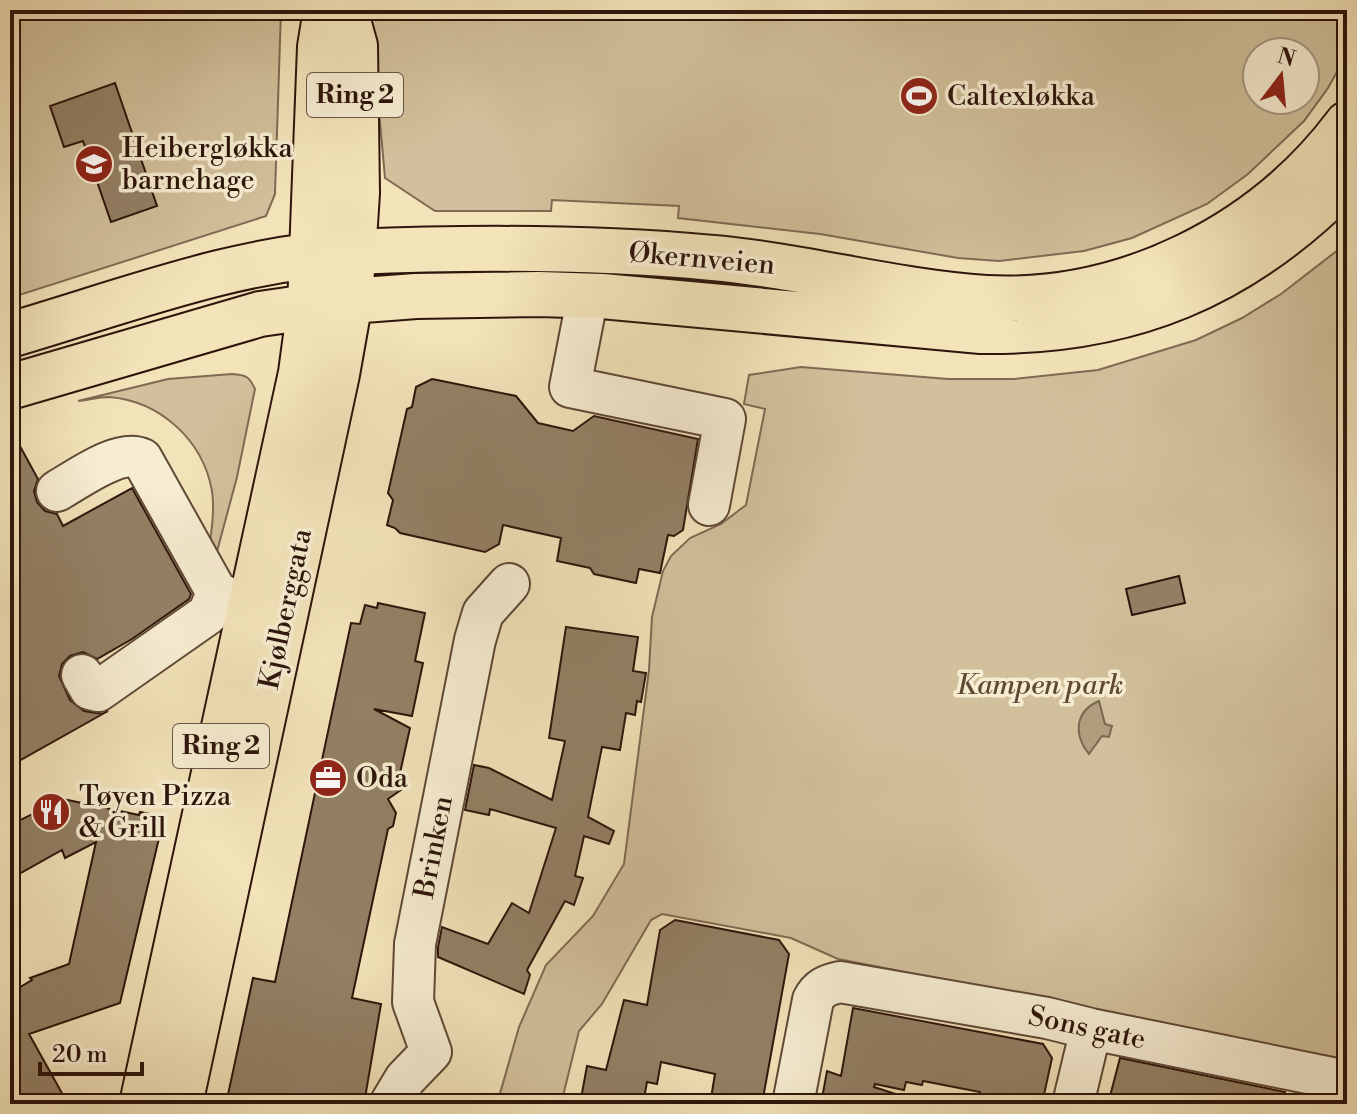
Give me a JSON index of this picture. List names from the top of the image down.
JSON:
{
  "streets": {
    "main road": ["Ring 2", "Økernveien", "Kjølberggata"],
    "street": ["Brinken", "Sons gate"]
  },
  "crossings": [
    ["Ring 2", "Økernveien"],
    ["Ring 2", "Kjølberggata"],
    ["Økernveien", "Kjølberggata"]
  ],
  "parks": ["Kampen park"],
  "places": {
    "sports": ["Caltexløkka"],
    "school or university": ["Heibergløkka barnehage"],
    "office": ["Oda"],
    "restaurant": ["Tøyen Pizza & Grill"]
  },
  "scale_bar": "20 m",
  "north": "top"
}
